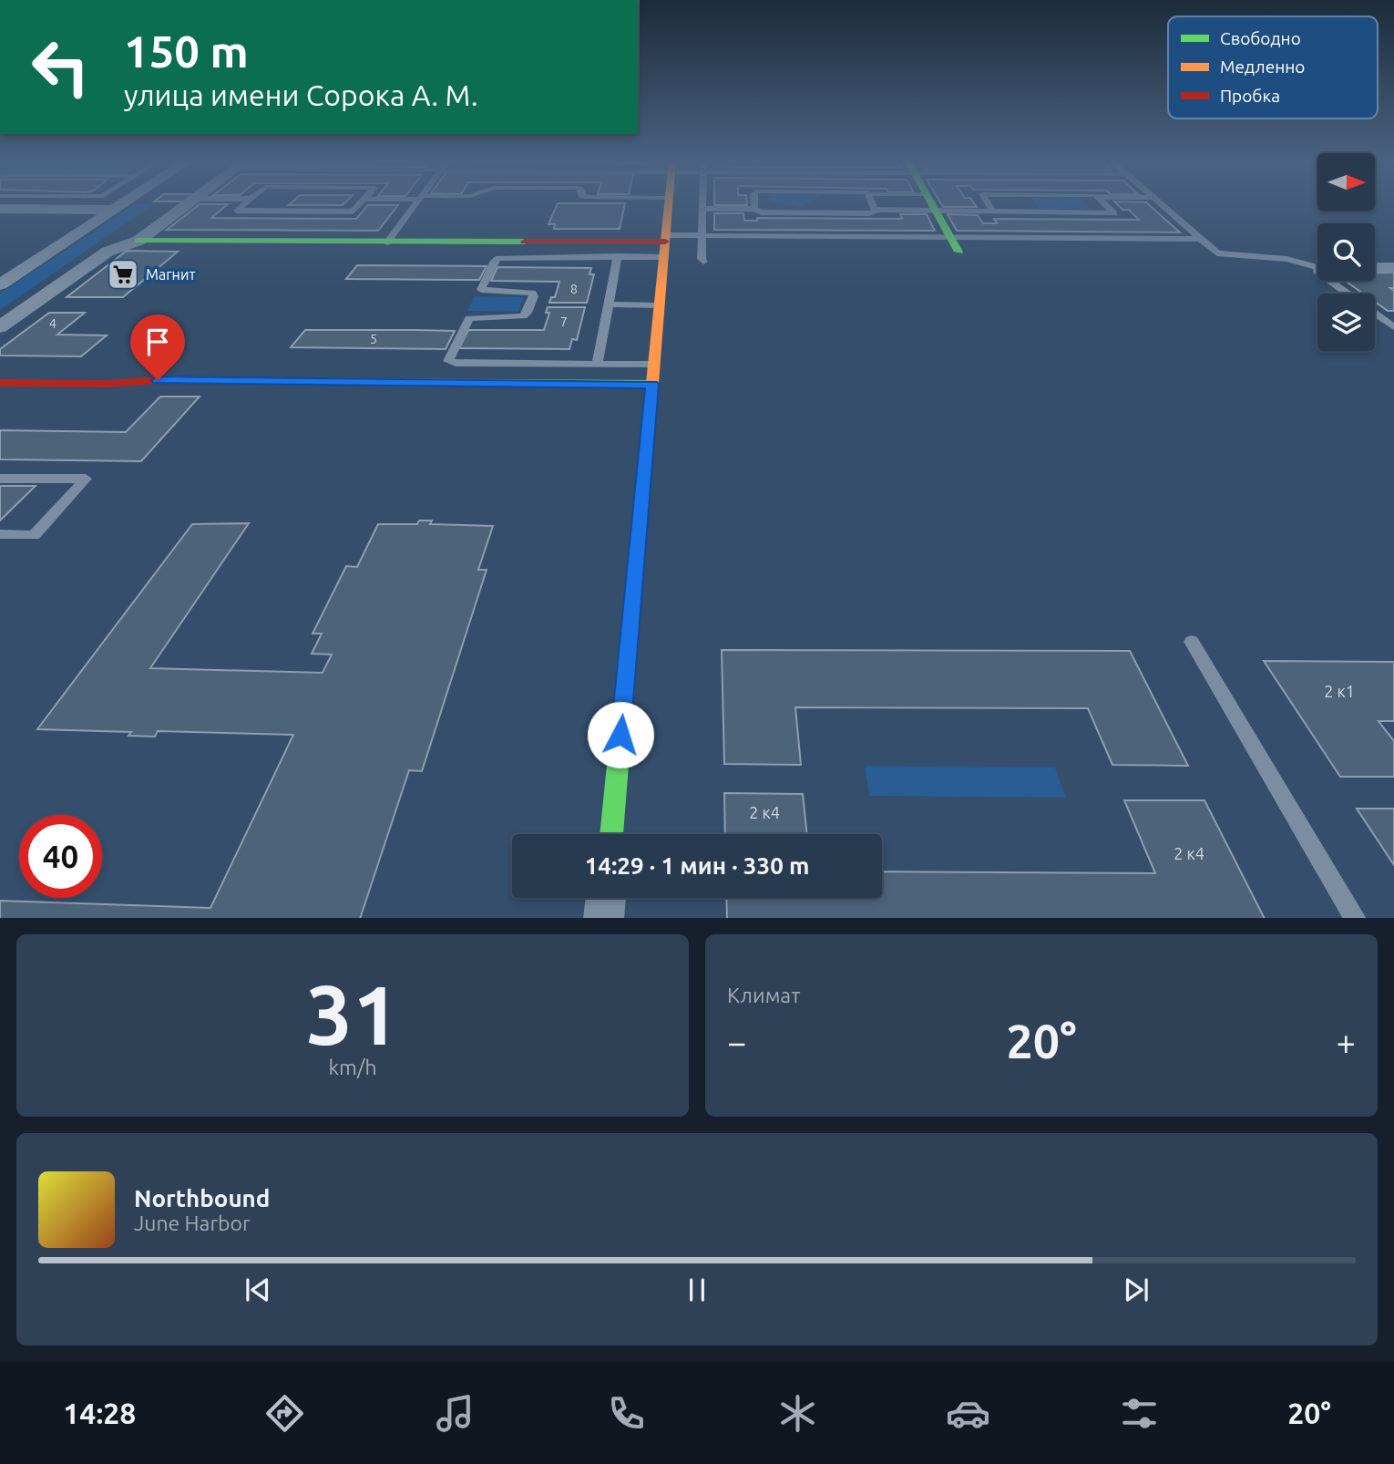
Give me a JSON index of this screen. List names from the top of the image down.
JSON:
{
  "places": {
    "supermarket": ["Магнит"]
  },
  "house_numbers": [
    "8",
    "7",
    "4",
    "5",
    "2 к1",
    "2 к4",
    "2 к4"
  ],
  "legend": ["Свободно", "Медленно", "Пробка"],
  "north": "right",
  "page": {
    "turn": ["150 m", "улица имени Сорока А. М."],
    "limit": "40",
    "trip": "14:29 · 1 мин · 330 m",
    "tile": [
      ["31", "km/h"],
      "Климат"
    ],
    "heat": ["−", "20°", "+"],
    "song": ["Northbound", "June Harbor"],
    "tabs": ["14:28", "20°"]
  }
}
